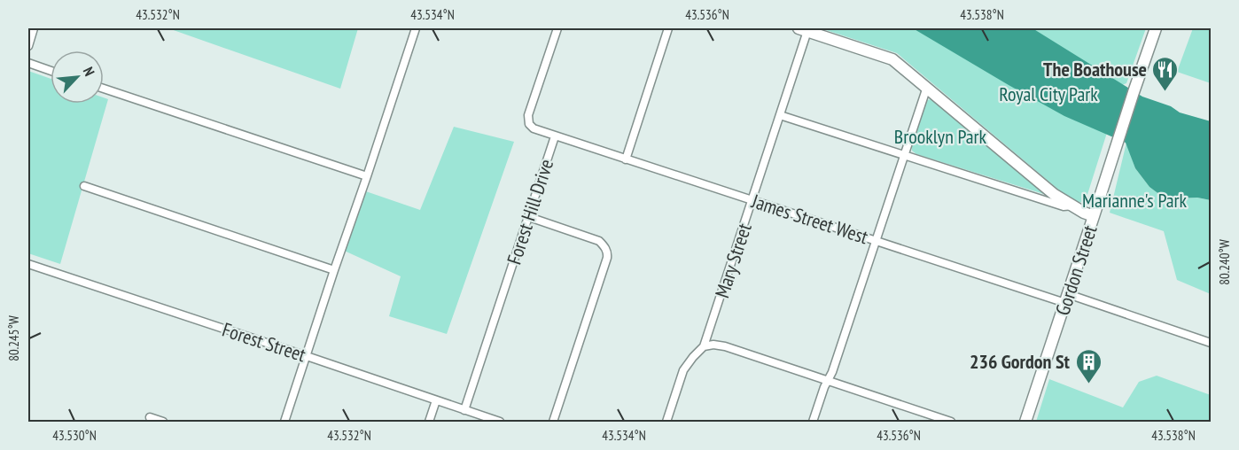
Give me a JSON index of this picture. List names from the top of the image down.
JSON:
{
  "streets": {
    "main road": ["Gordon Street"],
    "street": [
      "Forest Hill Drive",
      "James Street West",
      "Mary Street",
      "Forest Street"
    ]
  },
  "crossings": [
    ["Forest Hill Drive", "James Street West"],
    ["Forest Hill Drive", "Forest Street"],
    ["James Street West", "Mary Street"],
    ["James Street West", "Gordon Street"]
  ],
  "parks": ["Royal City Park", "Brooklyn Park", "Marianne's Park"],
  "places": {
    "restaurant": ["The Boathouse"],
    "building": ["236 Gordon St"]
  },
  "north": "top right",
  "coordinates": [
    "43.532°N",
    "43.534°N",
    "43.536°N",
    "43.538°N",
    "80.240°W",
    "80.245°W",
    "43.530°N"
  ]
}
